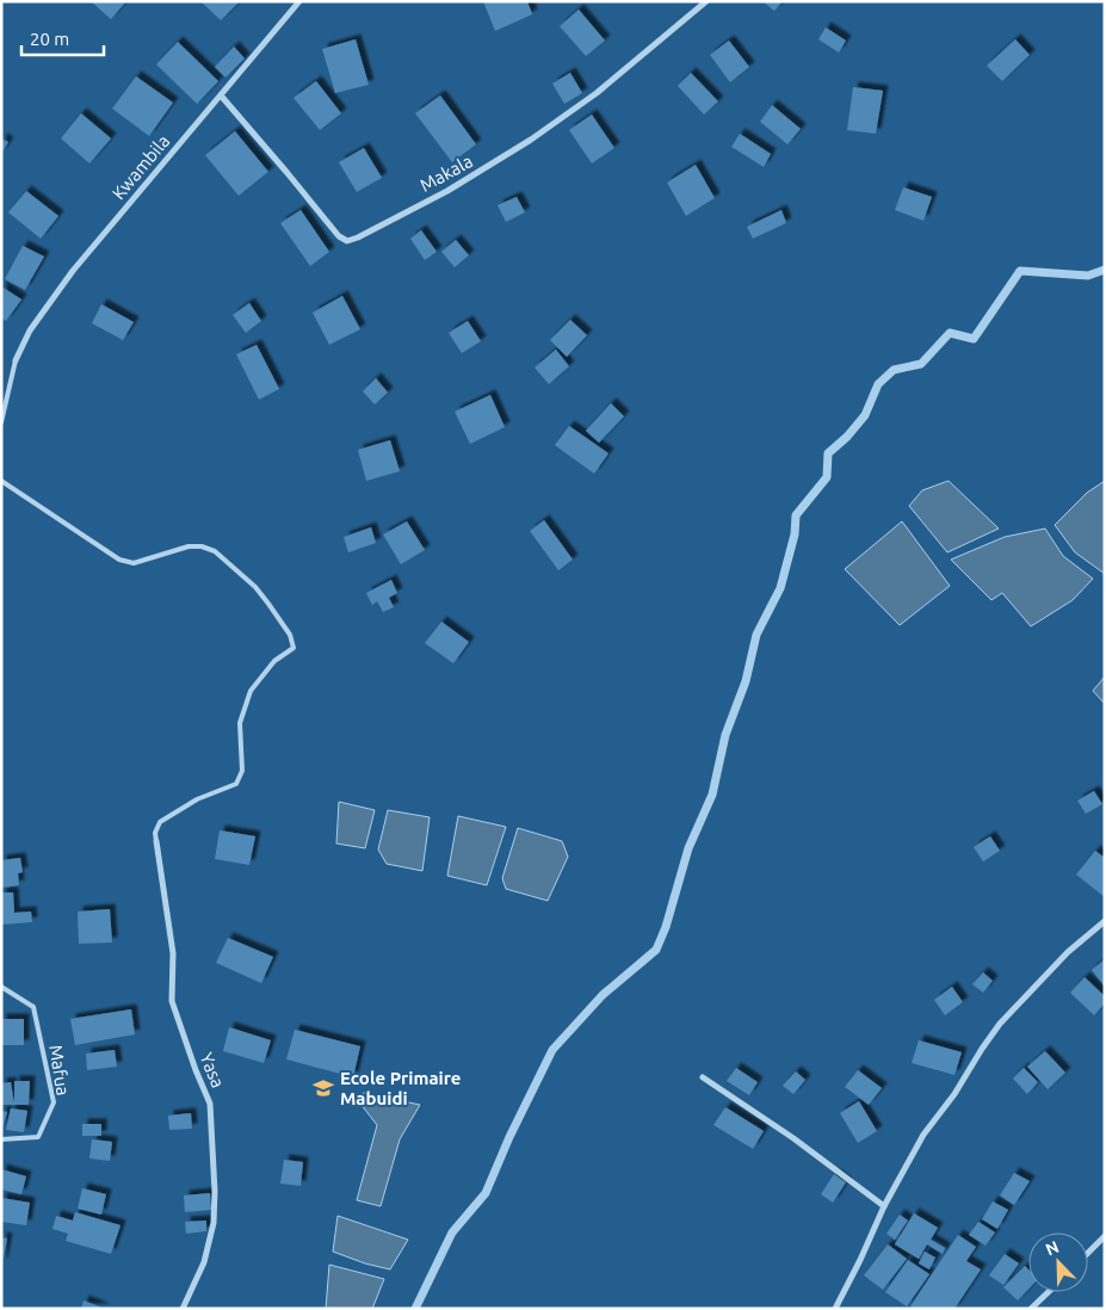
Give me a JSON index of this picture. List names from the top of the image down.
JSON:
{
  "streets": {
    "street": ["Kwambila", "Makala", "Yasa"],
    "lane": ["Mafua"]
  },
  "crossings": [
    ["Kwambila", "Makala"]
  ],
  "places": {
    "school or university": ["Ecole Primaire Mabuidi"]
  },
  "scale_bar": "20 m",
  "north": "top left"
}
